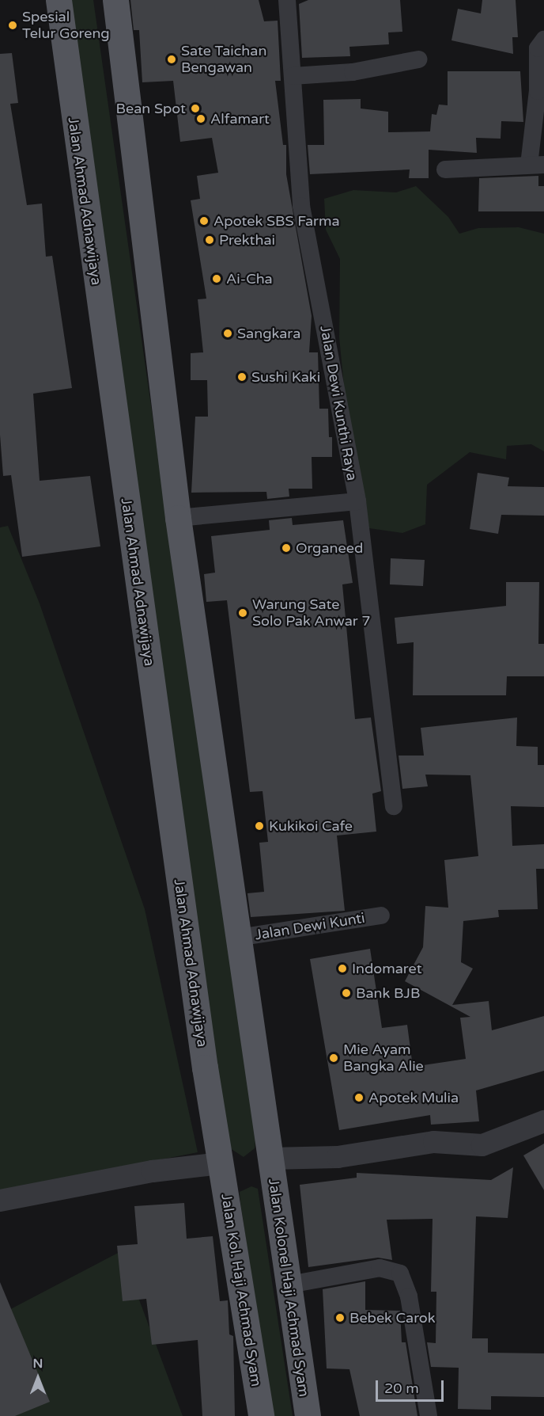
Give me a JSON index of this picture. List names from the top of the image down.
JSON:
{
  "streets": {
    "main road": ["Jalan Ahmad Adnawijaya", "Jalan Kolonel Haji Achmad Syam", "Jalan Kol. Haji Achmad Syam"],
    "street": ["Jalan Dewi Kunthi Raya", "Jalan Dewi Kunti"]
  },
  "crossings": [
    ["Jalan Ahmad Adnawijaya", "Jalan Kol. Haji Achmad Syam"]
  ],
  "places": [
    "Spesial Telur Goreng",
    "Sate Taichan Bengawan",
    "Bean Spot",
    "Alfamart",
    "Apotek SBS Farma",
    "Prekthai",
    "Ai-Cha",
    "Sangkara",
    "Sushi Kaki",
    "Organeed",
    "Warung Sate Solo Pak Anwar 7",
    "Kukikoi Cafe",
    "Indomaret",
    "Bank BJB",
    "Mie Ayam Bangka Alie",
    "Apotek Mulia",
    "Bebek Carok"
  ],
  "scale_bar": "20 m",
  "north": "top"
}
